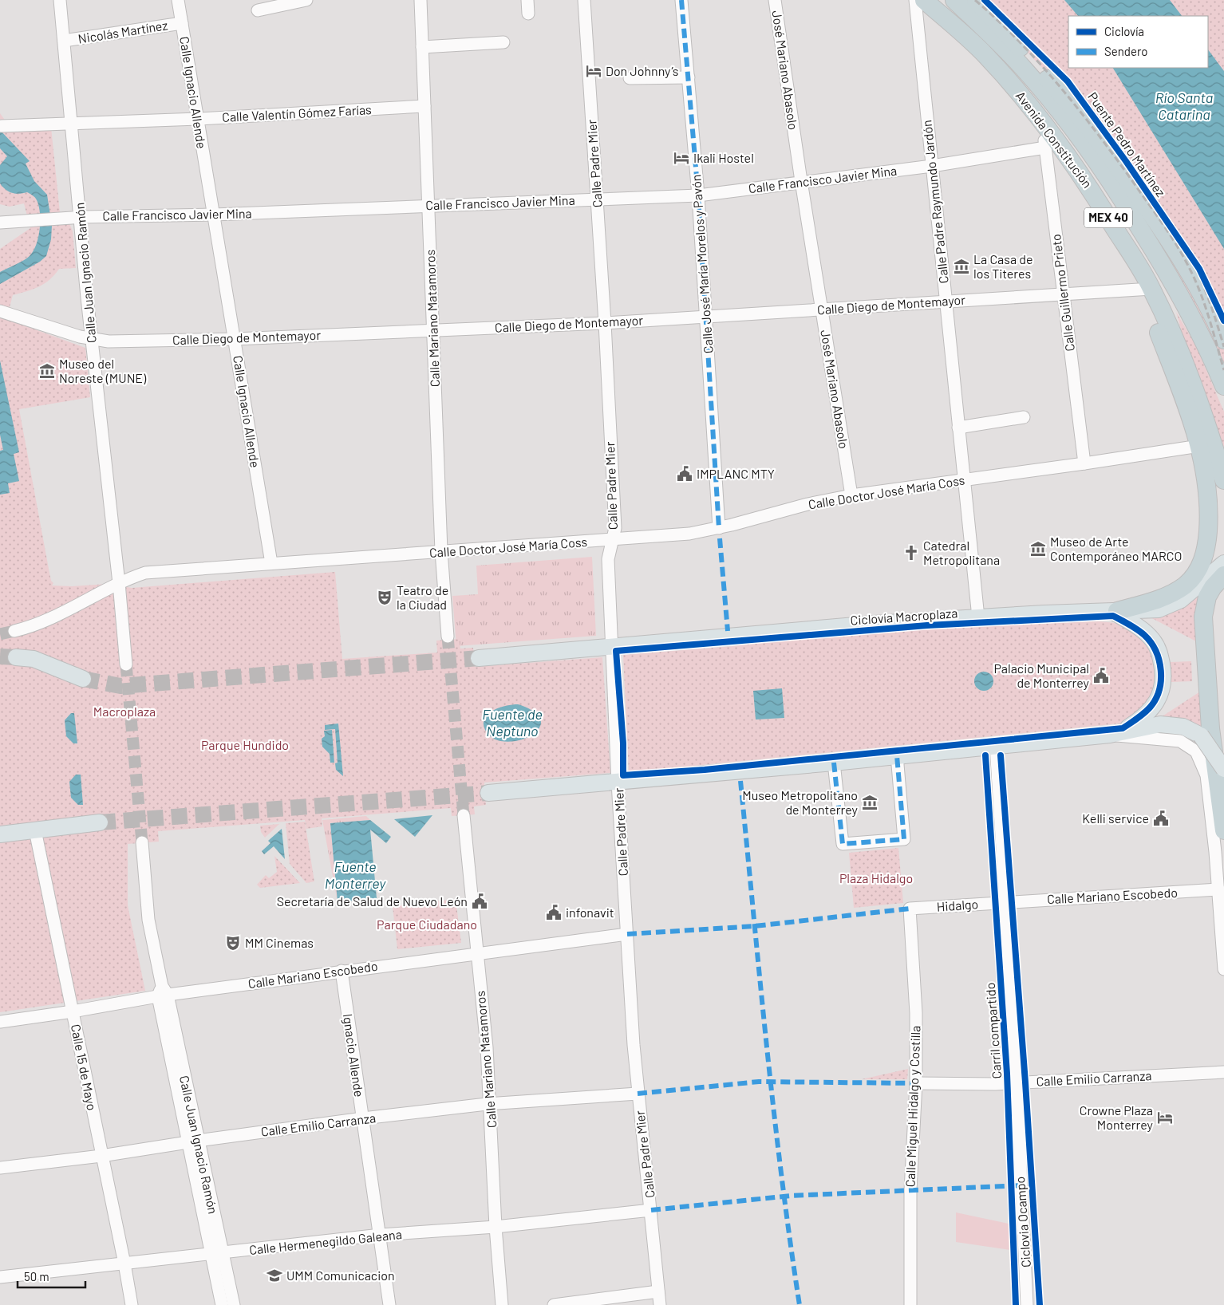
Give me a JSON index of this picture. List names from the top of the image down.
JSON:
{
  "streets": {
    "highway": ["Avenida Constitución", "MEX 40"],
    "street": [
      "Nicolás Martínez",
      "José Mariano Abasolo",
      "Calle Ignacio Allende",
      "Calle Valentín Gómez Farías",
      "Calle Padre Mier",
      "Calle Francisco Javier Mina",
      "Calle Padre Raymundo Jardón",
      "Calle José María Morelos y Pavón",
      "Calle Juan Ignacio Ramón",
      "Calle Guillermo Prieto",
      "Calle Diego de Montemayor",
      "Calle Mariano Matamoros",
      "Calle Doctor José María Coss",
      "Calle Mariano Escobedo",
      "Hidalgo",
      "Ignacio Allende",
      "Calle 15 de Mayo",
      "Calle Emilio Carranza",
      "Calle Miguel Hidalgo y Costilla",
      "Calle Hermenegildo Galeana"
    ],
    "cycle path": [
      "Puente Pedro Martínez",
      "Ciclovía Macroplaza",
      "Carril compartido",
      "Ciclovia Ocampo"
    ]
  },
  "crossings": [
    ["Nicolás Martínez", "Calle Ignacio Allende"],
    ["Nicolás Martínez", "Calle Juan Ignacio Ramón"],
    ["José Mariano Abasolo", "Calle Francisco Javier Mina"],
    ["José Mariano Abasolo", "Calle Diego de Montemayor"],
    ["José Mariano Abasolo", "Calle Doctor José María Coss"],
    ["Calle Ignacio Allende", "Calle Valentín Gómez Farías"],
    ["Calle Ignacio Allende", "Calle Francisco Javier Mina"],
    ["Calle Ignacio Allende", "Calle Diego de Montemayor"],
    ["Calle Ignacio Allende", "Calle Doctor José María Coss"],
    ["Calle Valentín Gómez Farías", "Calle Juan Ignacio Ramón"],
    ["Calle Valentín Gómez Farías", "Calle Mariano Matamoros"],
    ["Avenida Constitución", "Calle Guillermo Prieto"],
    ["Avenida Constitución", "Calle Diego de Montemayor"],
    ["Calle Padre Mier", "Calle Francisco Javier Mina"],
    ["Calle Padre Mier", "Calle Diego de Montemayor"],
    ["Calle Padre Mier", "Calle Doctor José María Coss"],
    ["Calle Padre Mier", "Calle Mariano Escobedo"],
    ["Calle Padre Mier", "Calle Emilio Carranza"],
    ["Calle Padre Mier", "Calle Hermenegildo Galeana"],
    ["Calle Francisco Javier Mina", "Calle Padre Raymundo Jardón"],
    ["Calle Francisco Javier Mina", "Calle José María Morelos y Pavón"],
    ["Calle Francisco Javier Mina", "Calle Juan Ignacio Ramón"],
    ["Calle Francisco Javier Mina", "Calle Guillermo Prieto"],
    ["Calle Francisco Javier Mina", "Calle Mariano Matamoros"],
    ["Calle Padre Raymundo Jardón", "Calle Diego de Montemayor"],
    ["Calle Padre Raymundo Jardón", "Calle Doctor José María Coss"],
    ["Calle José María Morelos y Pavón", "Calle Diego de Montemayor"],
    ["Calle José María Morelos y Pavón", "Calle Doctor José María Coss"],
    ["Calle Juan Ignacio Ramón", "Calle Diego de Montemayor"],
    ["Calle Juan Ignacio Ramón", "Calle Doctor José María Coss"],
    ["Calle Juan Ignacio Ramón", "Calle Mariano Escobedo"],
    ["Calle Juan Ignacio Ramón", "Calle Emilio Carranza"],
    ["Calle Juan Ignacio Ramón", "Calle Hermenegildo Galeana"],
    ["Calle Guillermo Prieto", "Calle Diego de Montemayor"],
    ["Calle Guillermo Prieto", "Calle Doctor José María Coss"],
    ["Calle Diego de Montemayor", "Calle Mariano Matamoros"],
    ["Calle Mariano Matamoros", "Calle Doctor José María Coss"],
    ["Calle Mariano Matamoros", "Calle Mariano Escobedo"],
    ["Calle Mariano Matamoros", "Calle Emilio Carranza"],
    ["Calle Mariano Matamoros", "Calle Hermenegildo Galeana"],
    ["Calle Mariano Escobedo", "Hidalgo"],
    ["Calle Mariano Escobedo", "Ignacio Allende"],
    ["Calle Mariano Escobedo", "Calle 15 de Mayo"],
    ["Hidalgo", "Calle Miguel Hidalgo y Costilla"],
    ["Ignacio Allende", "Calle Emilio Carranza"],
    ["Ignacio Allende", "Calle Hermenegildo Galeana"],
    ["Calle 15 de Mayo", "Calle Emilio Carranza"],
    ["Calle 15 de Mayo", "Calle Hermenegildo Galeana"],
    ["Calle Emilio Carranza", "Calle Miguel Hidalgo y Costilla"]
  ],
  "water": ["Río Santa Catarina", "Fuente de Neptuno", "Fuente Monterrey"],
  "parks": [
    "Macroplaza",
    "Parque Hundido",
    "Plaza Hidalgo",
    "Parque Ciudadano"
  ],
  "places": {
    "hotel": ["Don Johnny’s", "Ikali Hostel", "Crowne Plaza Monterrey"],
    "museum": [
      "La Casa de los Titeres",
      "Museo del Noreste (MUNE)",
      "Museo de Arte Contemporáneo MARCO",
      "Museo Metropolitano de Monterrey"
    ],
    "public building": [
      "IMPLANC MTY",
      "Palacio Municipal de Monterrey",
      "Kelli service",
      "Secretaría de Salud de Nuevo León",
      "infonavit"
    ],
    "church": ["Catedral Metropolitana"],
    "theatre": ["Teatro de la Ciudad", "MM Cinemas"],
    "school or university": ["UMM Comunicacion"]
  },
  "legend": ["Ciclovía", "Sendero"],
  "scale_bar": "50 m"
}
